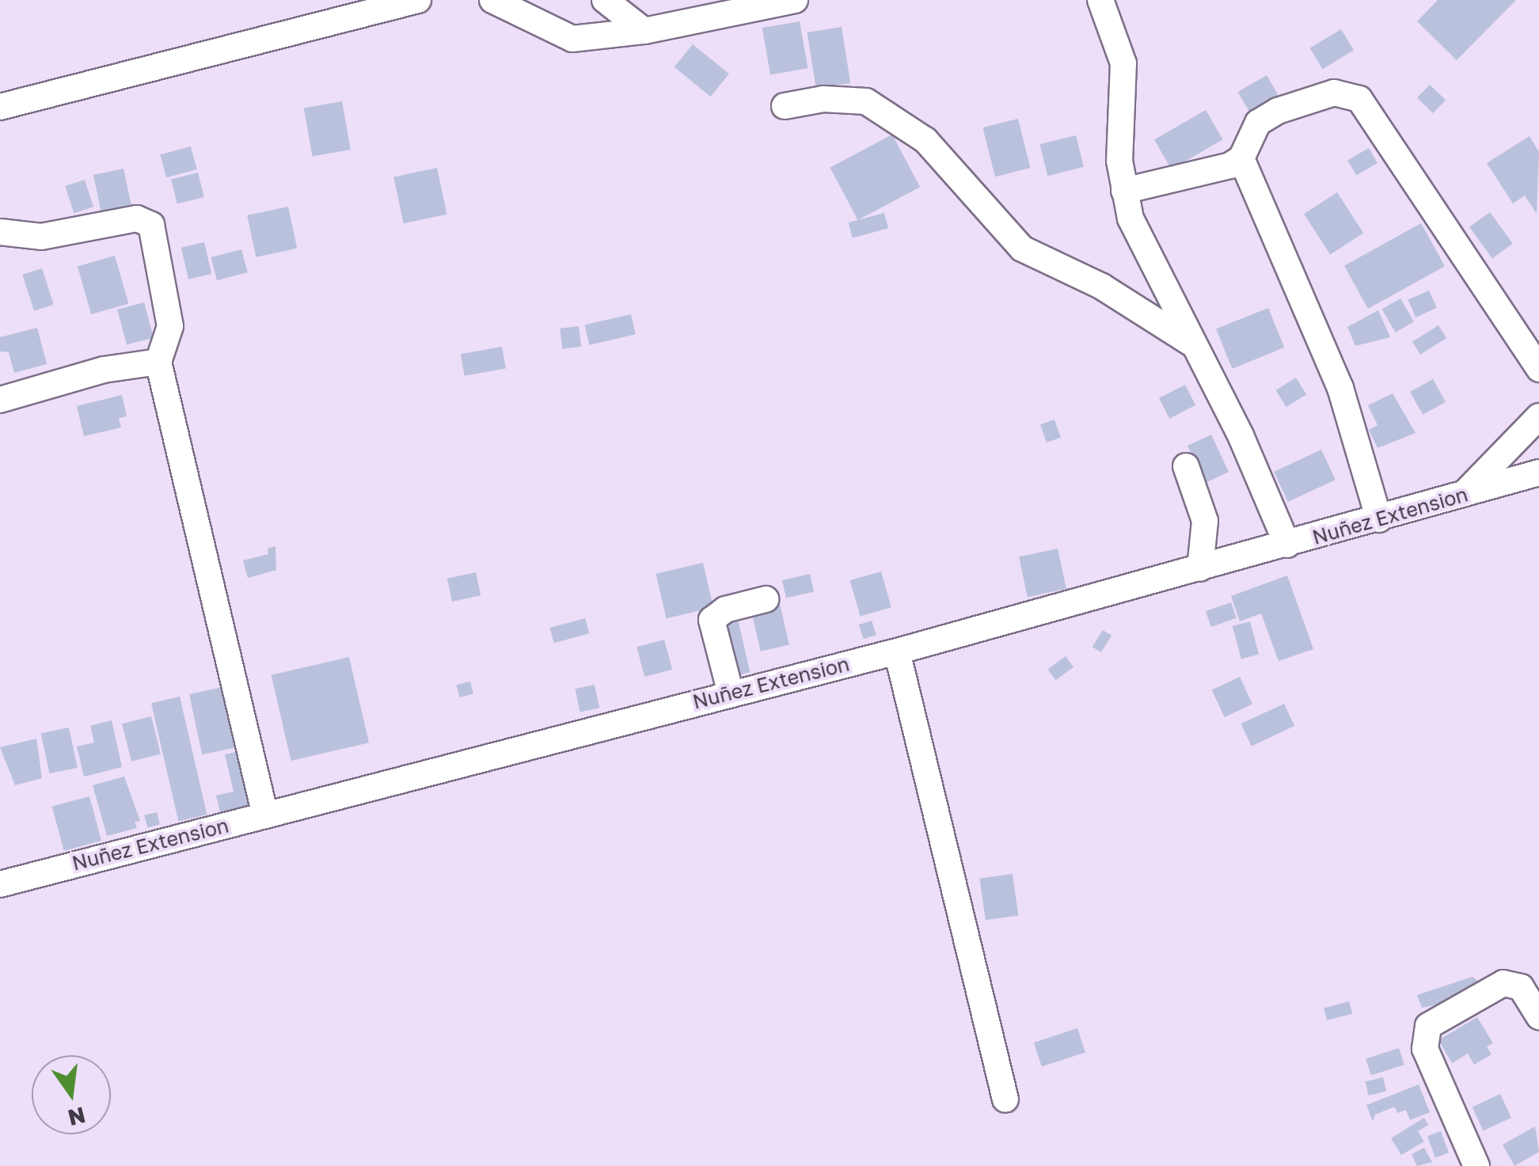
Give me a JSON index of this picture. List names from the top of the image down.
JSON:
{
  "streets": {
    "street": ["Nuñez Extension"]
  },
  "north": "bottom"
}
